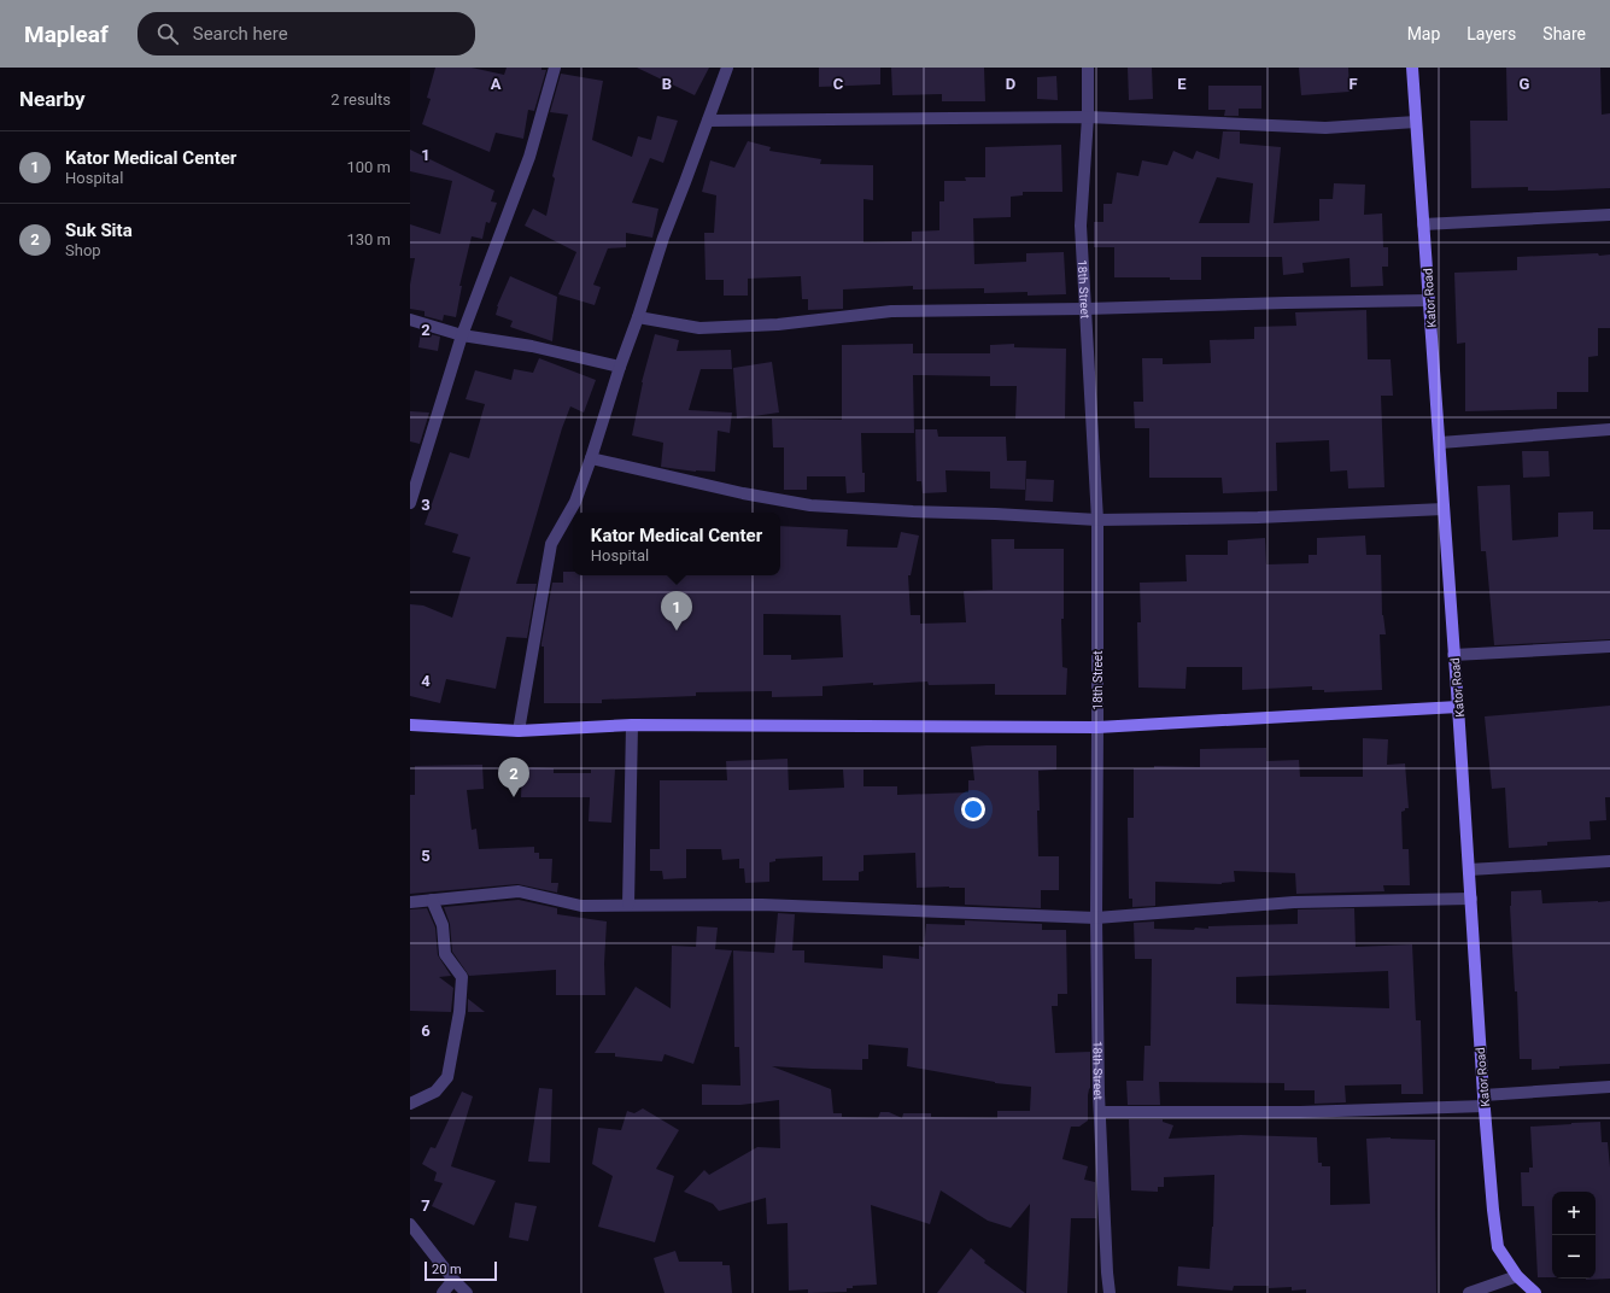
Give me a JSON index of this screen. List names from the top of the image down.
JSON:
{
  "streets": {
    "main road": ["Kator Road"],
    "street": ["18th Street"]
  },
  "scale_bar": "20 m",
  "page": {
    "header": "Mapleaf",
    "search": "Search here",
    "nav": ["Map", "Layers", "Share"],
    "heading": ["Nearby", "2 results"],
    "list": [
      {
        "mark": "1",
        "name": "Kator Medical Center",
        "note": "Hospital",
        "value": "100 m"
      },
      {
        "mark": "2",
        "name": "Suk Sita",
        "note": "Shop",
        "value": "130 m"
      }
    ],
    "popup": ["Kator Medical Center", "Hospital"],
    "pins": ["1", "2"],
    "map_buttons": ["+", "−"],
    "scale": "20 m"
  },
  "grid": {
    "columns": [
      "A",
      "B",
      "C",
      "D",
      "E",
      "F",
      "G"
    ],
    "rows": [
      "1",
      "2",
      "3",
      "4",
      "5",
      "6",
      "7"
    ]
  }
}
